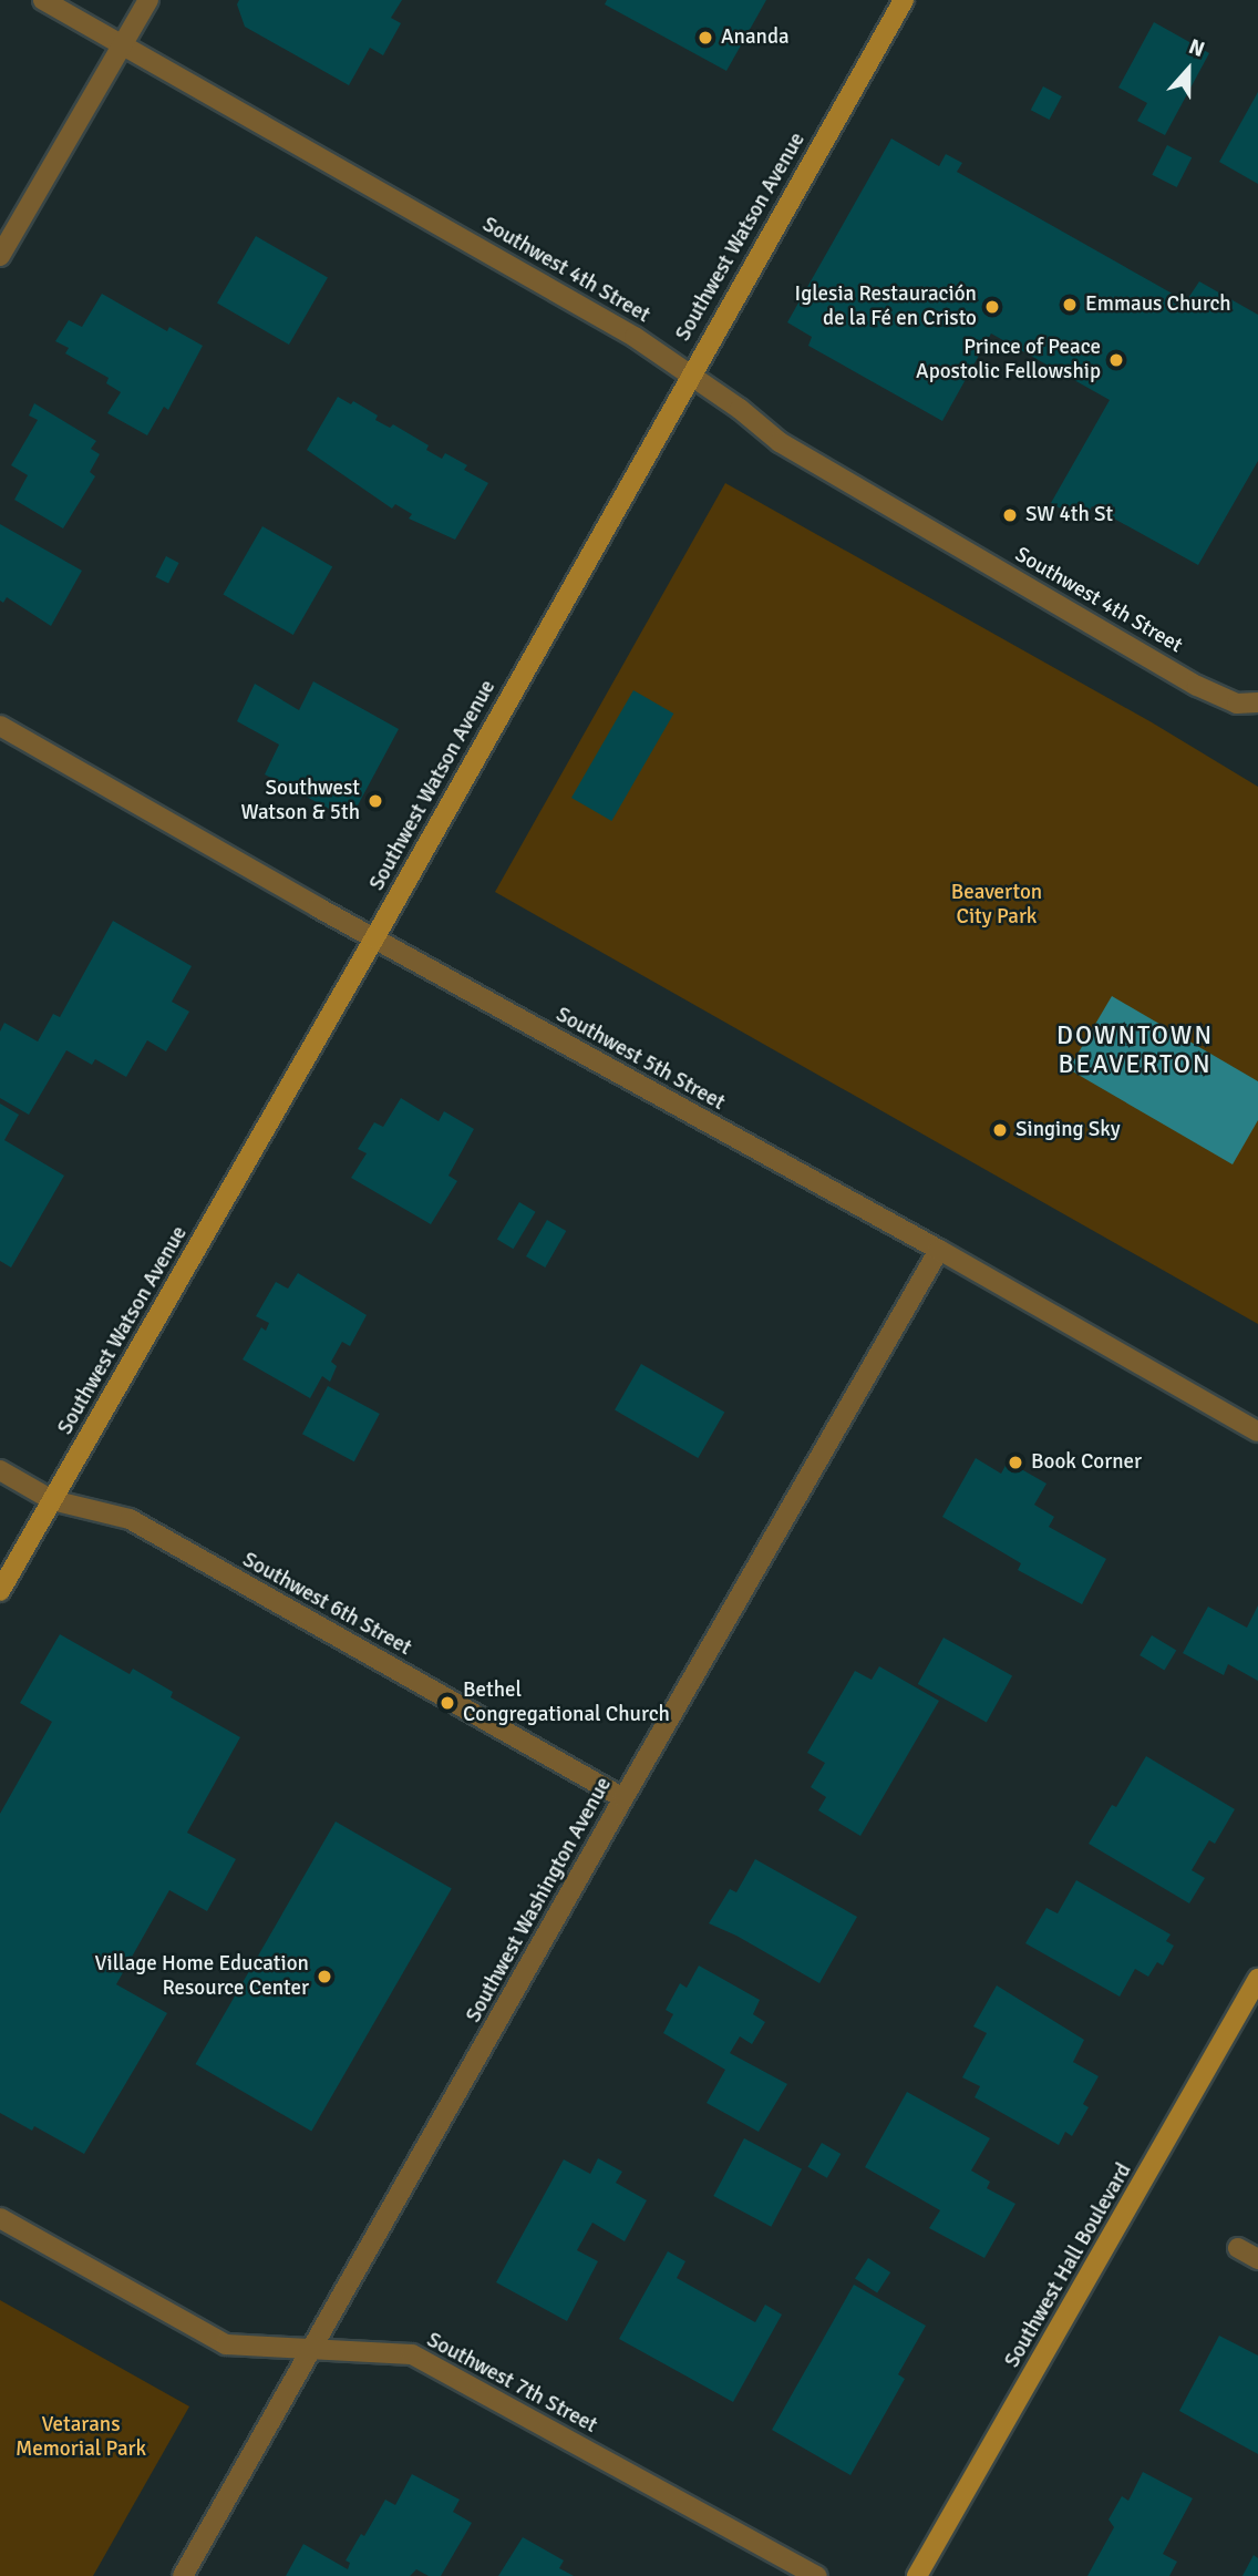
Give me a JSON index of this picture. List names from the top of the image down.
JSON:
{
  "streets": {
    "main road": ["Southwest Watson Avenue", "Southwest Hall Boulevard"],
    "street": [
      "Southwest 4th Street",
      "Southwest 5th Street",
      "Southwest 6th Street",
      "Southwest Washington Avenue",
      "Southwest 7th Street"
    ]
  },
  "crossings": [
    ["Southwest Watson Avenue", "Southwest 4th Street"],
    ["Southwest Watson Avenue", "Southwest 5th Street"],
    ["Southwest Watson Avenue", "Southwest 6th Street"],
    ["Southwest 5th Street", "Southwest Washington Avenue"],
    ["Southwest 6th Street", "Southwest Washington Avenue"],
    ["Southwest Washington Avenue", "Southwest 7th Street"]
  ],
  "districts": ["DOWNTOWN BEAVERTON"],
  "parks": ["Beaverton City Park", "Vetarans Memorial Park"],
  "places": [
    "Ananda",
    "Emmaus Church",
    "Iglesia Restauración de la Fé en Cristo",
    "Prince of Peace Apostolic Fellowship",
    "SW 4th St",
    "Southwest Watson & 5th",
    "Singing Sky",
    "Book Corner",
    "Bethel Congregational Church",
    "Village Home Education Resource Center"
  ],
  "north": "top"
}
